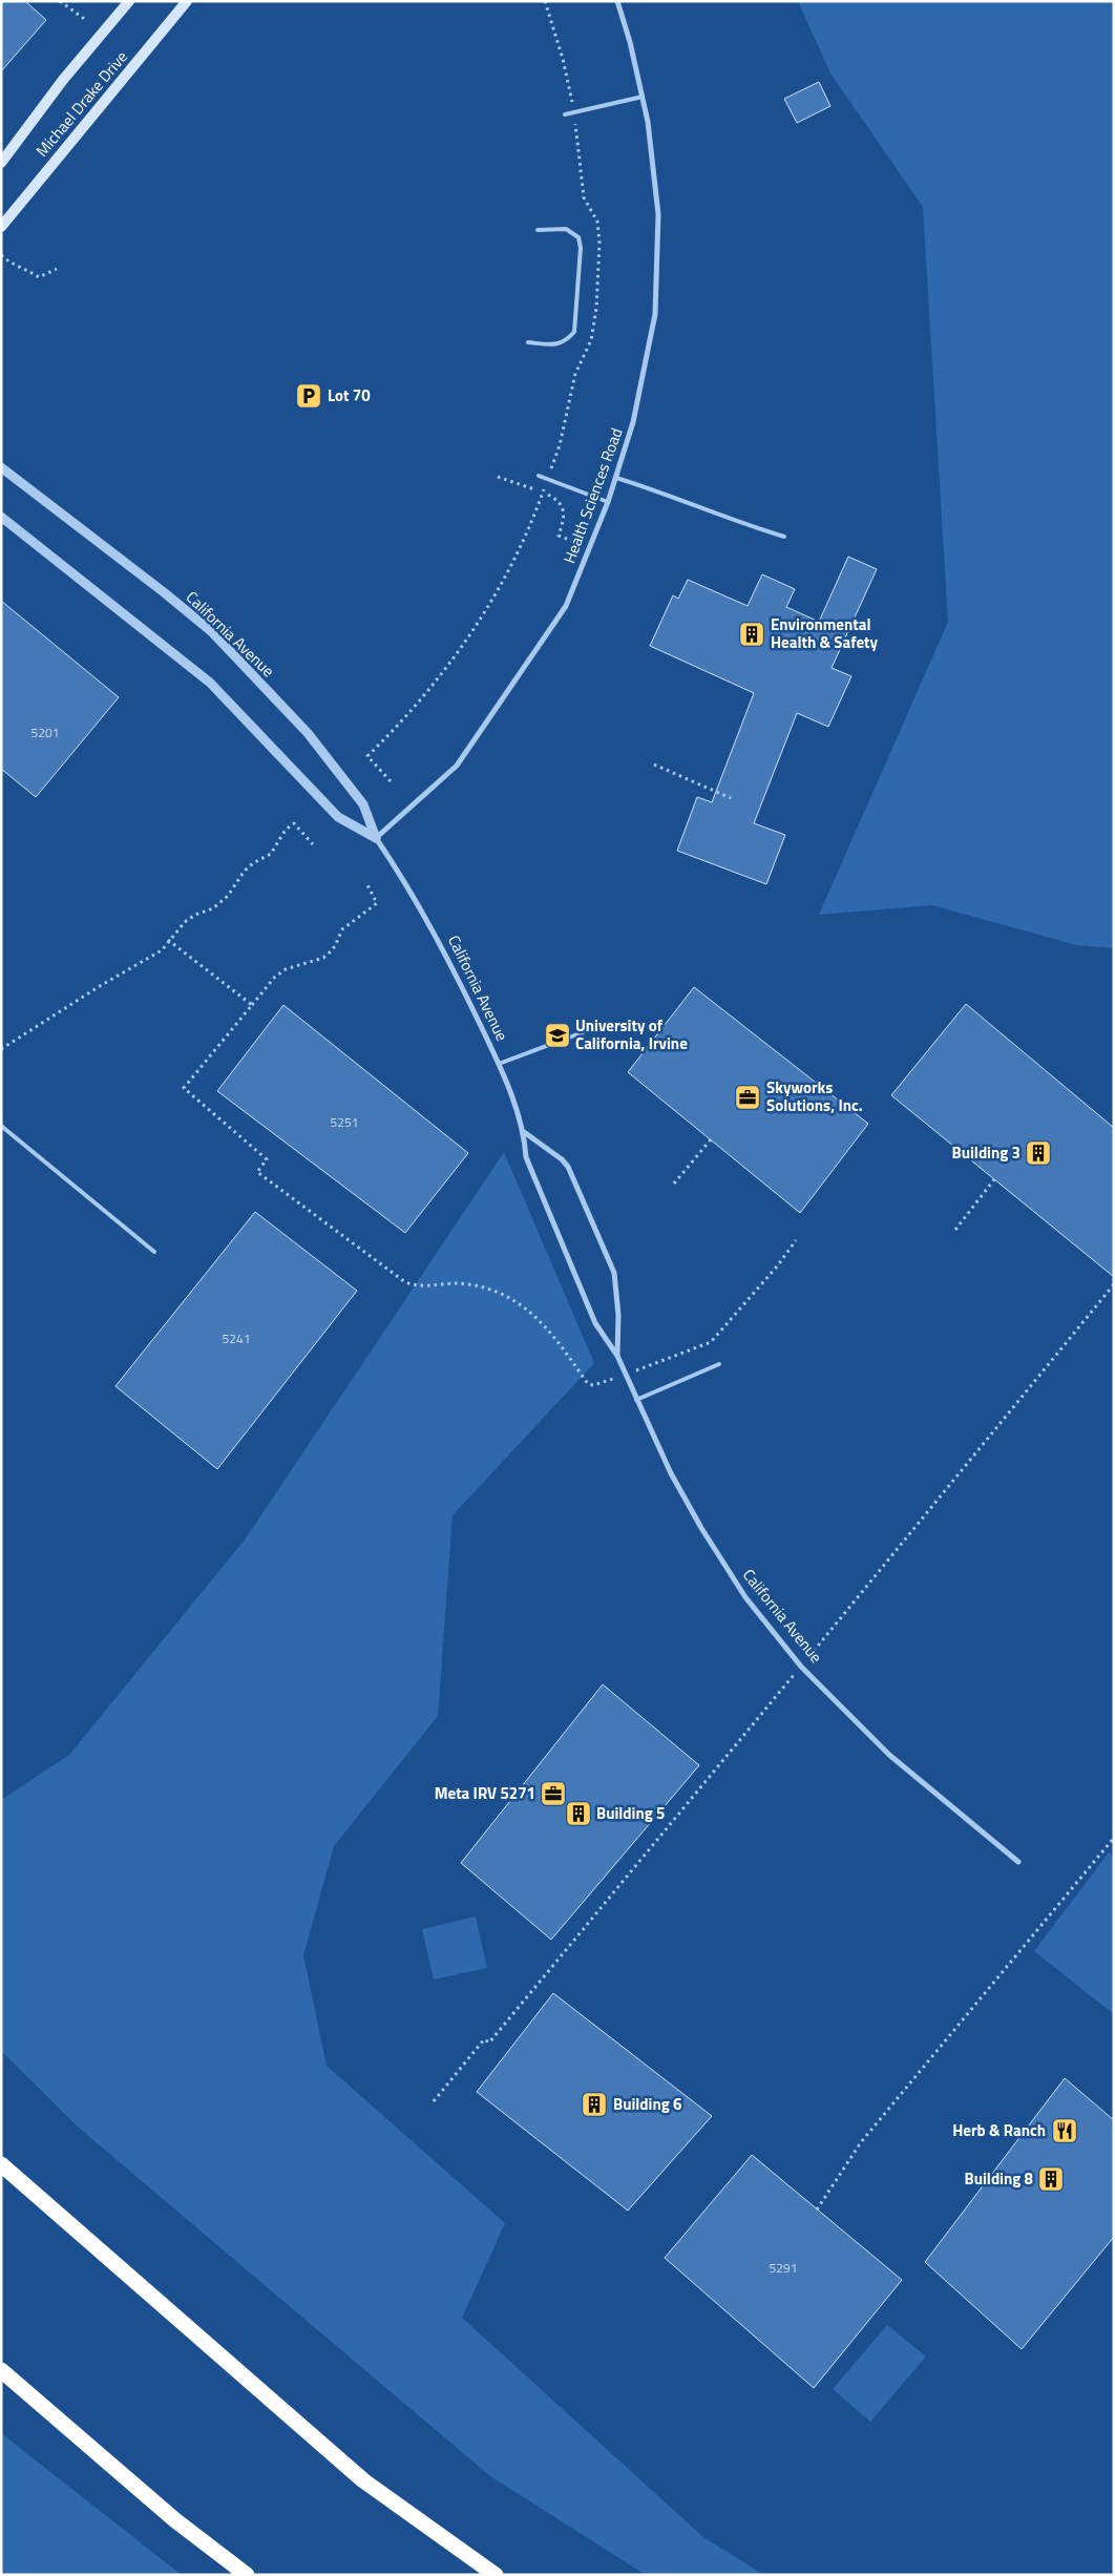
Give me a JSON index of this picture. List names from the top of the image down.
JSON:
{
  "streets": {
    "main road": ["Michael Drake Drive"],
    "street": ["Health Sciences Road", "California Avenue"]
  },
  "crossings": [
    ["Health Sciences Road", "California Avenue"]
  ],
  "places": {
    "parking": ["Lot 70"],
    "building": [
      "Environmental Health & Safety",
      "Building 3",
      "Building 5",
      "Building 6",
      "Building 8"
    ],
    "school or university": ["University of California, Irvine"],
    "office": ["Skyworks Solutions, Inc.", "Meta IRV 5271"],
    "restaurant": ["Herb & Ranch"]
  },
  "house_numbers": [
    "5201",
    "5251",
    "5241",
    "5291"
  ]
}
